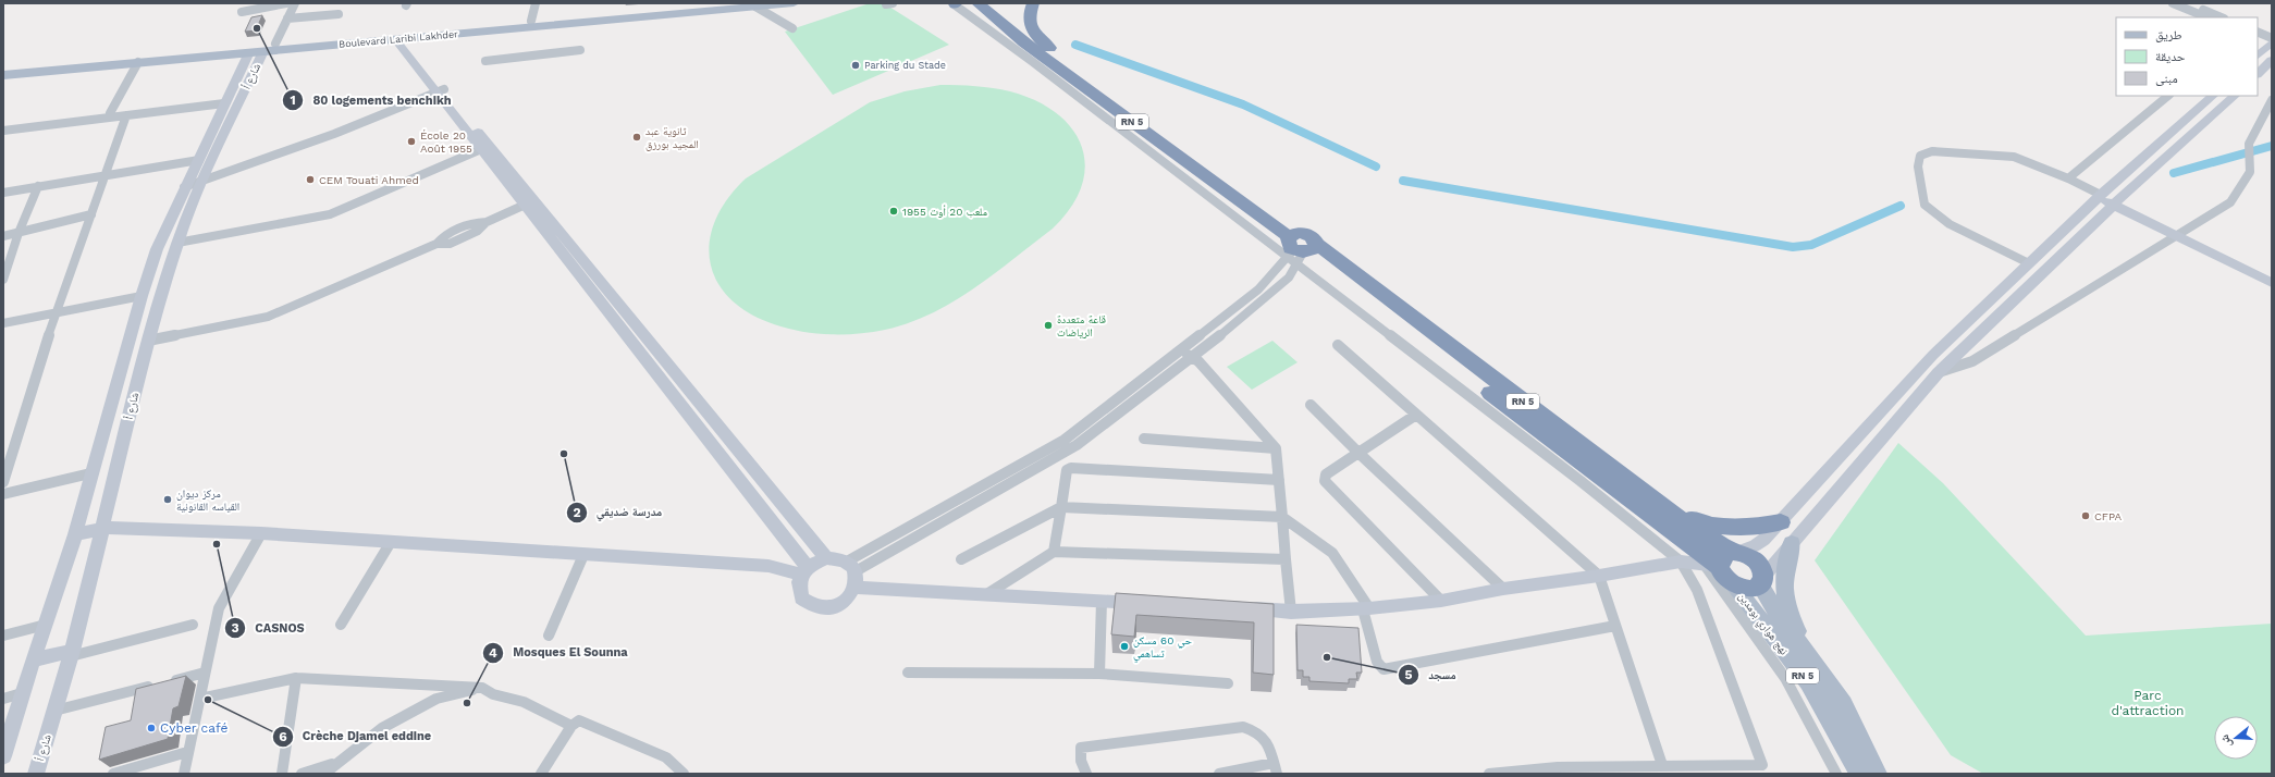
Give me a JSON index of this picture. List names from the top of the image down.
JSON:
{
  "streets": {
    "highway": ["RN 5"],
    "main road": ["Boulevard Laribi Lakhder", "نهج هواري بومدين"],
    "street": ["شارع أ"]
  },
  "crossings": [
    ["Boulevard Laribi Lakhder", "شارع أ"]
  ],
  "parks": ["Parc d'attraction"],
  "places": [
    "80 logements benchikh",
    "Parking du Stade",
    "ثانوية عبد المجيد بورزق",
    "École 20 Août 1955",
    "CEM Touati Ahmed",
    "ملعب 20 أوت 1955",
    "قاعة متعددة الرياضات",
    "مدرسة ضديقي",
    "مركز ديوان القياسه القانونية",
    "CFPA",
    "CASNOS",
    "حي 60 مسكن تساهمي",
    "مسجد",
    "Crèche Djamel eddine",
    "Mosques El Sounna",
    "Cyber café"
  ],
  "legend": ["طريق", "حديقة", "مبنى"],
  "north": "left"
}
